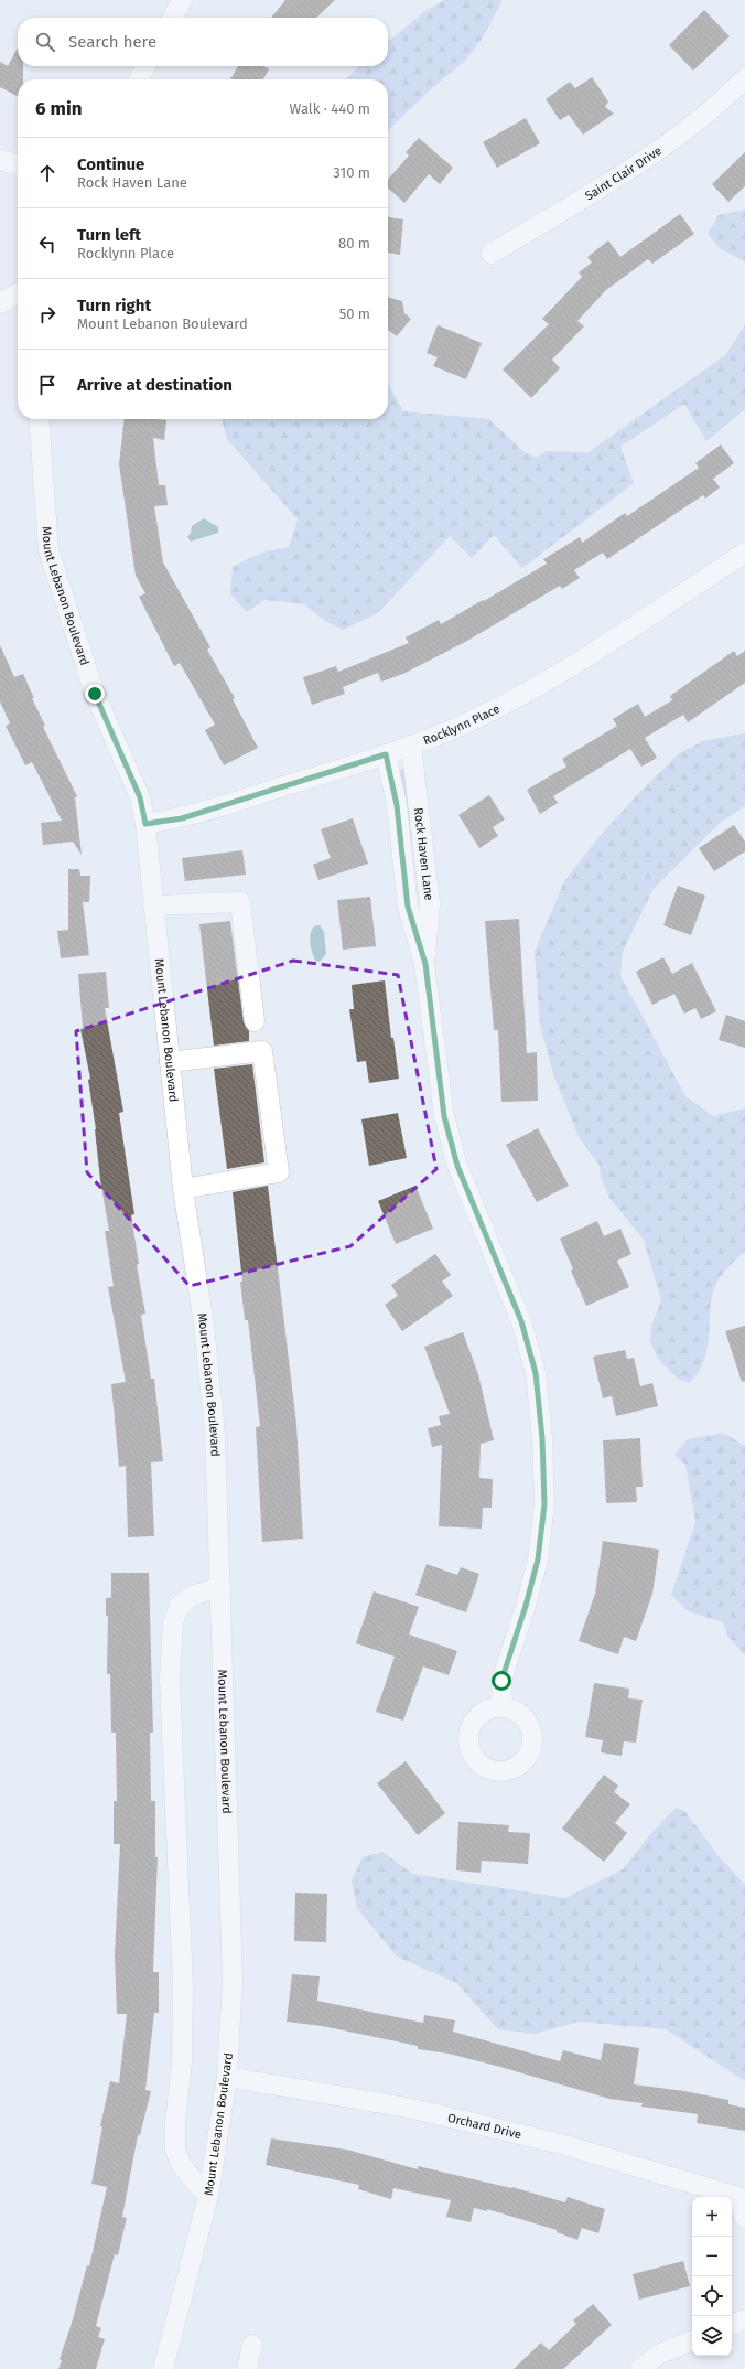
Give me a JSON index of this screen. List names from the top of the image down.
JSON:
{
  "streets": {
    "street": [
      "Saint Clair Drive",
      "Mount Lebanon Boulevard",
      "Rocklynn Place",
      "Rock Haven Lane",
      "Orchard Drive"
    ]
  },
  "crossings": [
    ["Mount Lebanon Boulevard", "Rocklynn Place"],
    ["Mount Lebanon Boulevard", "Orchard Drive"],
    ["Rocklynn Place", "Rock Haven Lane"]
  ],
  "page": {
    "search": "Search here",
    "heading": ["6 min", "Walk · 440 m"],
    "list": [
      ["Continue", "Rock Haven Lane", "310 m"],
      ["Turn left", "Rocklynn Place", "80 m"],
      ["Turn right", "Mount Lebanon Boulevard", "50 m"],
      "Arrive at destination"
    ],
    "map_buttons": ["+", "−"]
  }
}
